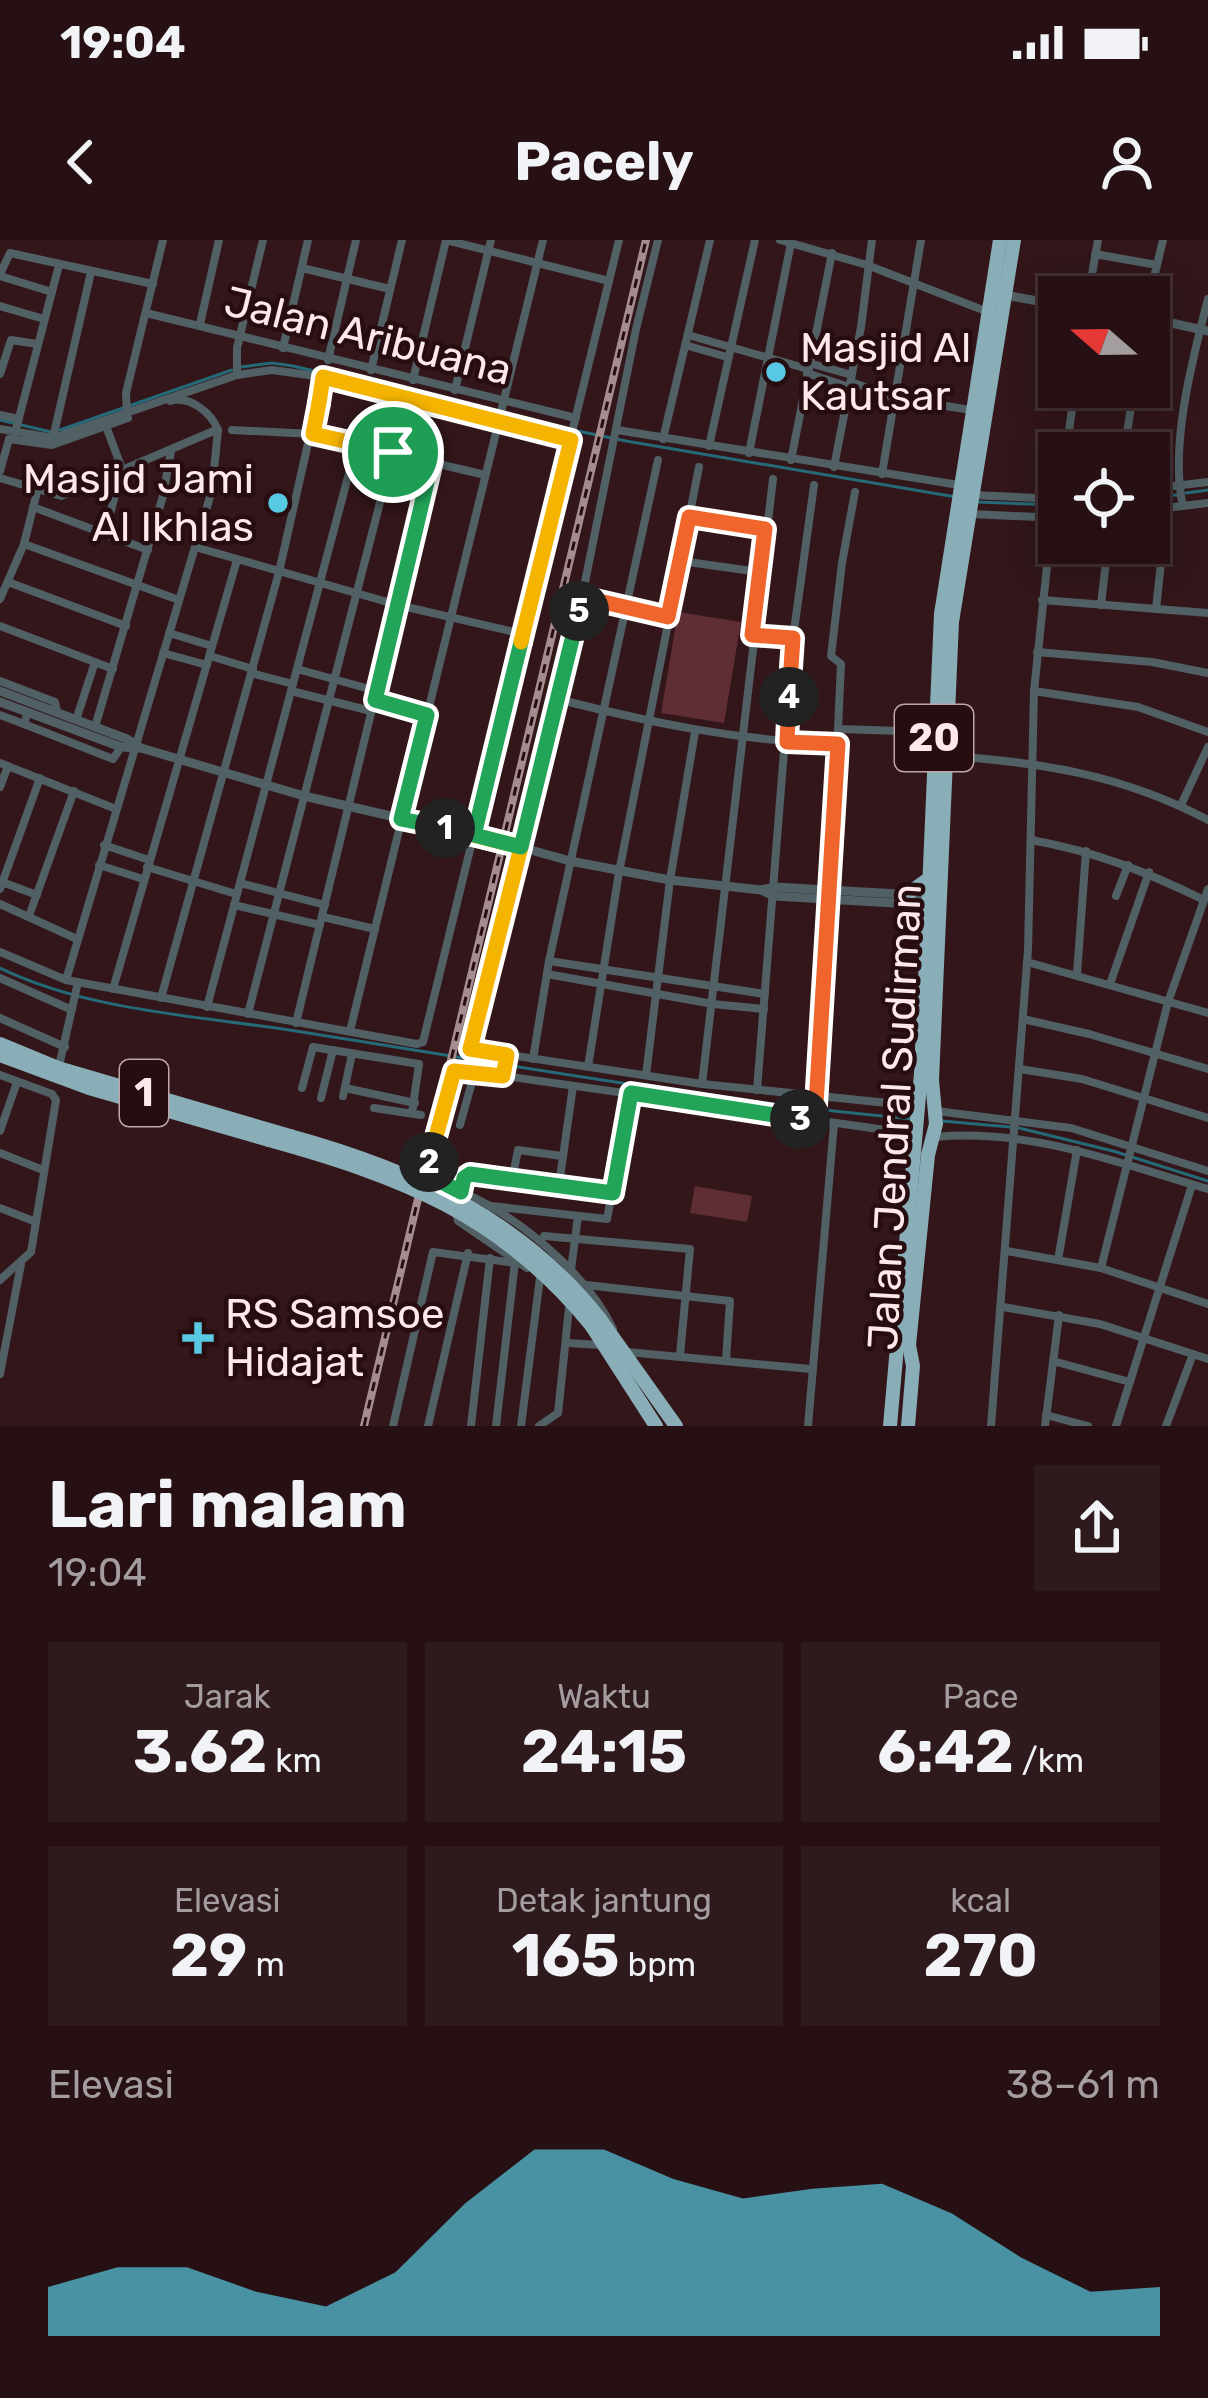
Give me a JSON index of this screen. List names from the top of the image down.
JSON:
{
  "streets": {
    "highway": ["20", "1", "Jalan Jendral Sudirman"],
    "street": ["Jalan Aribuana"]
  },
  "crossings": [
    ["20", "Jalan Jendral Sudirman"]
  ],
  "places": {
    "other": ["Masjid Al Kautsar", "Masjid Jami Al Ikhlas"],
    "health": ["RS Samsoe Hidajat"]
  },
  "north": "left",
  "page": {
    "status": "19:04",
    "header": "Pacely",
    "pins": [
      "5",
      "4",
      "1",
      "3",
      "2"
    ],
    "heading": ["Lari malam", "19:04"],
    "stats": [
      ["Jarak", "3.62 km"],
      ["Waktu", "24:15"],
      ["Pace", "6:42 /km"],
      ["Elevasi", "29 m"],
      ["Detak jantung", "165 bpm"],
      ["kcal", "270"]
    ],
    "chart": ["Elevasi", "38–61 m"]
  }
}
